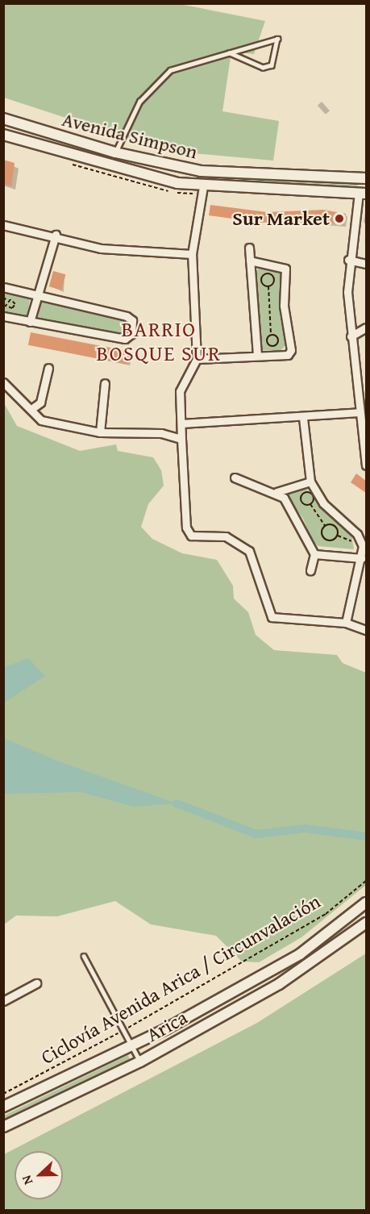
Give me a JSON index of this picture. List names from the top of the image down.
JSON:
{
  "streets": {
    "main road": ["Avenida Simpson", "Arica"],
    "path": ["Ciclovía Avenida Arica / Circunvalación"]
  },
  "districts": ["BARRIO BOSQUE SUR"],
  "places": ["Sur Market"],
  "north": "left"
}
